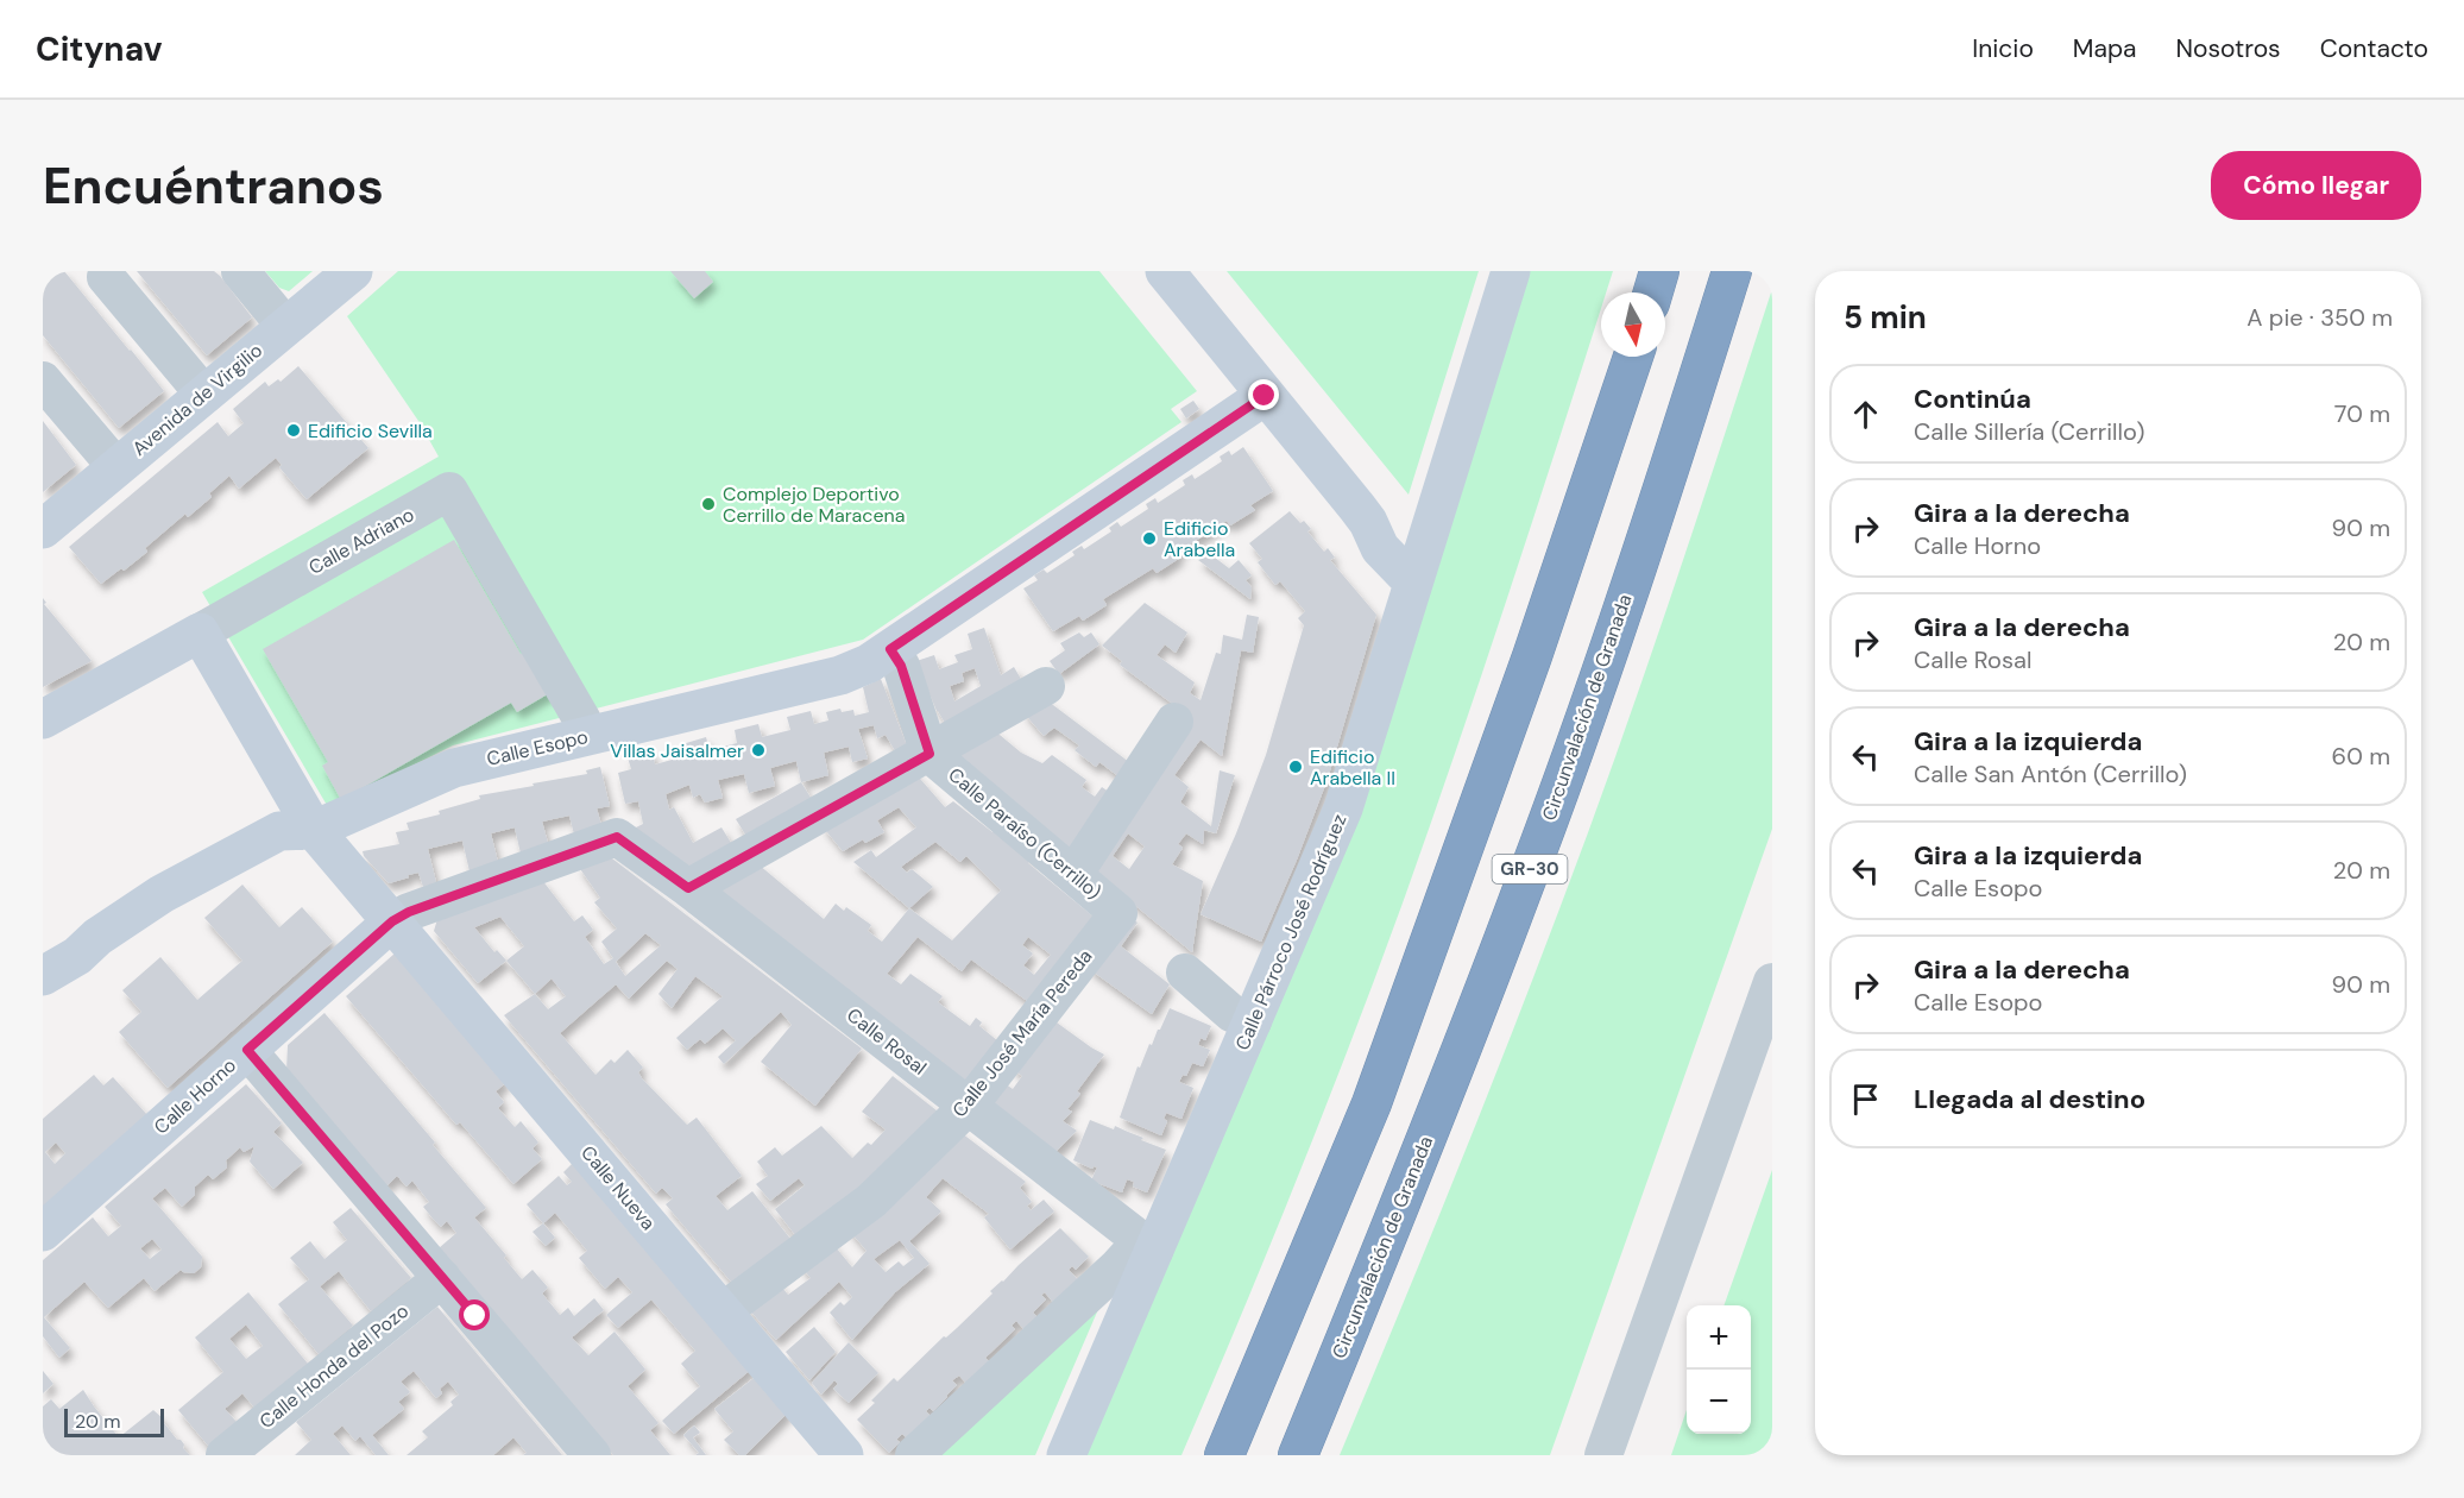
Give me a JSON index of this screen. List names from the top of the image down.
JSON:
{
  "streets": {
    "highway": ["Circunvalación de Granada", "GR-30"],
    "street": [
      "Avenida de Virgilio",
      "Calle Adriano",
      "Calle Esopo",
      "Calle Paraíso (Cerrillo)",
      "Calle Párroco José Rodríguez",
      "Calle José María Pereda",
      "Calle Rosal",
      "Calle Horno",
      "Calle Nueva",
      "Calle Honda del Pozo"
    ]
  },
  "crossings": [
    ["Calle Paraíso (Cerrillo)", "Calle José María Pereda"],
    ["Calle Párroco José Rodríguez", "Calle Rosal"],
    ["Calle José María Pereda", "Calle Rosal"],
    ["Calle José María Pereda", "Calle Nueva"],
    ["Calle Rosal", "Calle Horno"],
    ["Calle Horno", "Calle Nueva"]
  ],
  "places": [
    "Edificio Sevilla",
    "Complejo Deportivo Cerrillo de Maracena",
    "Edificio Arabella",
    "Villas Jaisalmer",
    "Edificio Arabella II"
  ],
  "scale_bar": "20 m",
  "north": "bottom",
  "page": {
    "header": "Citynav",
    "nav": [
      "Inicio",
      "Mapa",
      "Nosotros",
      "Contacto"
    ],
    "buttons": "Cómo llegar",
    "title": "Encuéntranos",
    "heading": ["5 min", "A pie · 350 m"],
    "list": [
      ["Continúa", "Calle Sillería (Cerrillo)", "70 m"],
      ["Gira a la derecha", "Calle Horno", "90 m"],
      ["Gira a la derecha", "Calle Rosal", "20 m"],
      ["Gira a la izquierda", "Calle San Antón (Cerrillo)", "60 m"],
      ["Gira a la izquierda", "Calle Esopo", "20 m"],
      ["Gira a la derecha", "Calle Esopo", "90 m"],
      "Llegada al destino"
    ],
    "map_buttons": ["+", "−"],
    "scale": "20 m"
  }
}
